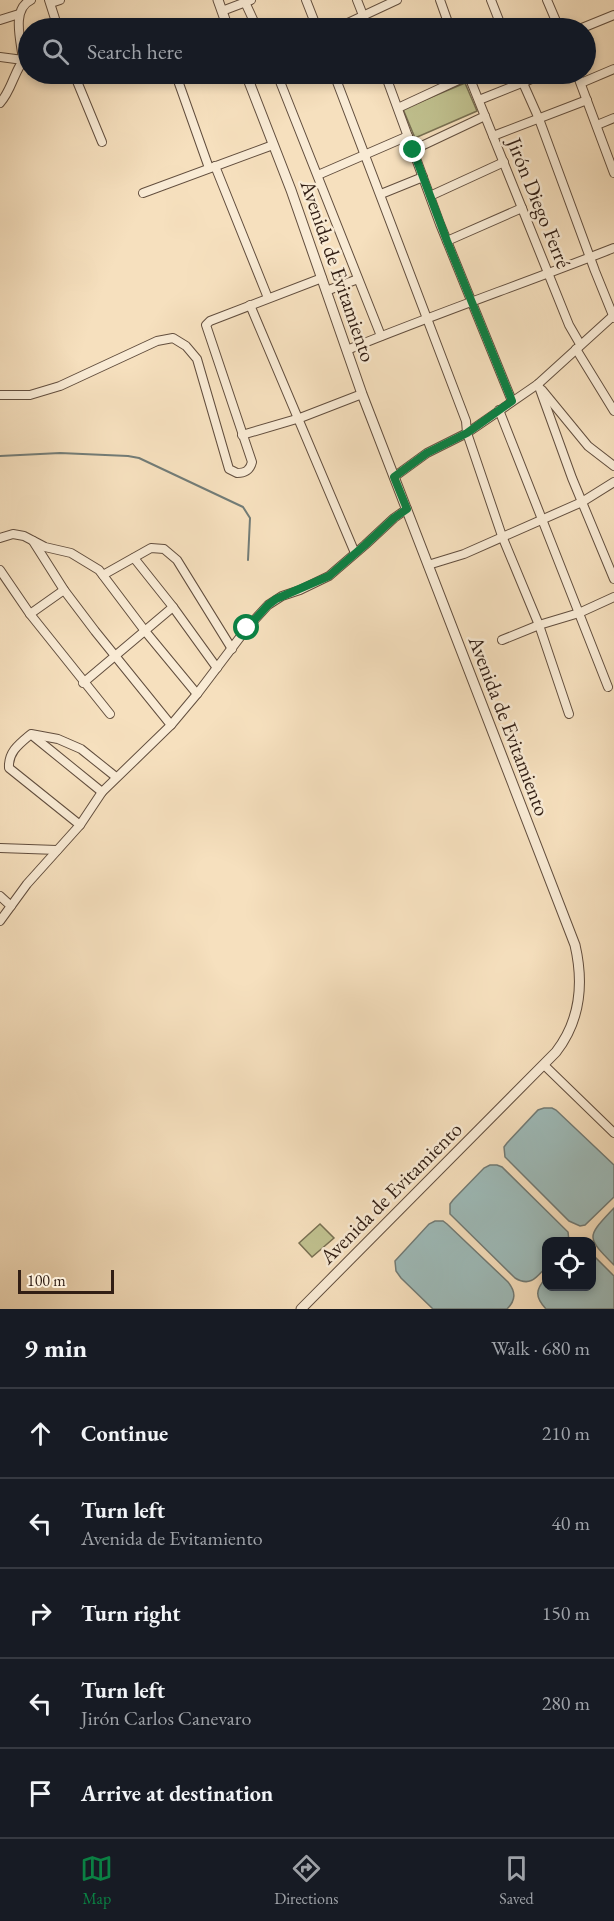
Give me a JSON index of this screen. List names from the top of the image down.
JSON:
{
  "streets": {
    "street": ["Jirón Diego Ferré", "Avenida de Evitamiento"]
  },
  "scale_bar": "100 m",
  "page": {
    "search": "Search here",
    "scale": "100 m",
    "heading": ["9 min", "Walk · 680 m"],
    "list": [
      ["Continue", "210 m"],
      ["Turn left", "Avenida de Evitamiento", "40 m"],
      ["Turn right", "150 m"],
      ["Turn left", "Jirón Carlos Canevaro", "280 m"],
      "Arrive at destination"
    ],
    "nav": ["Map", "Directions", "Saved"]
  }
}
